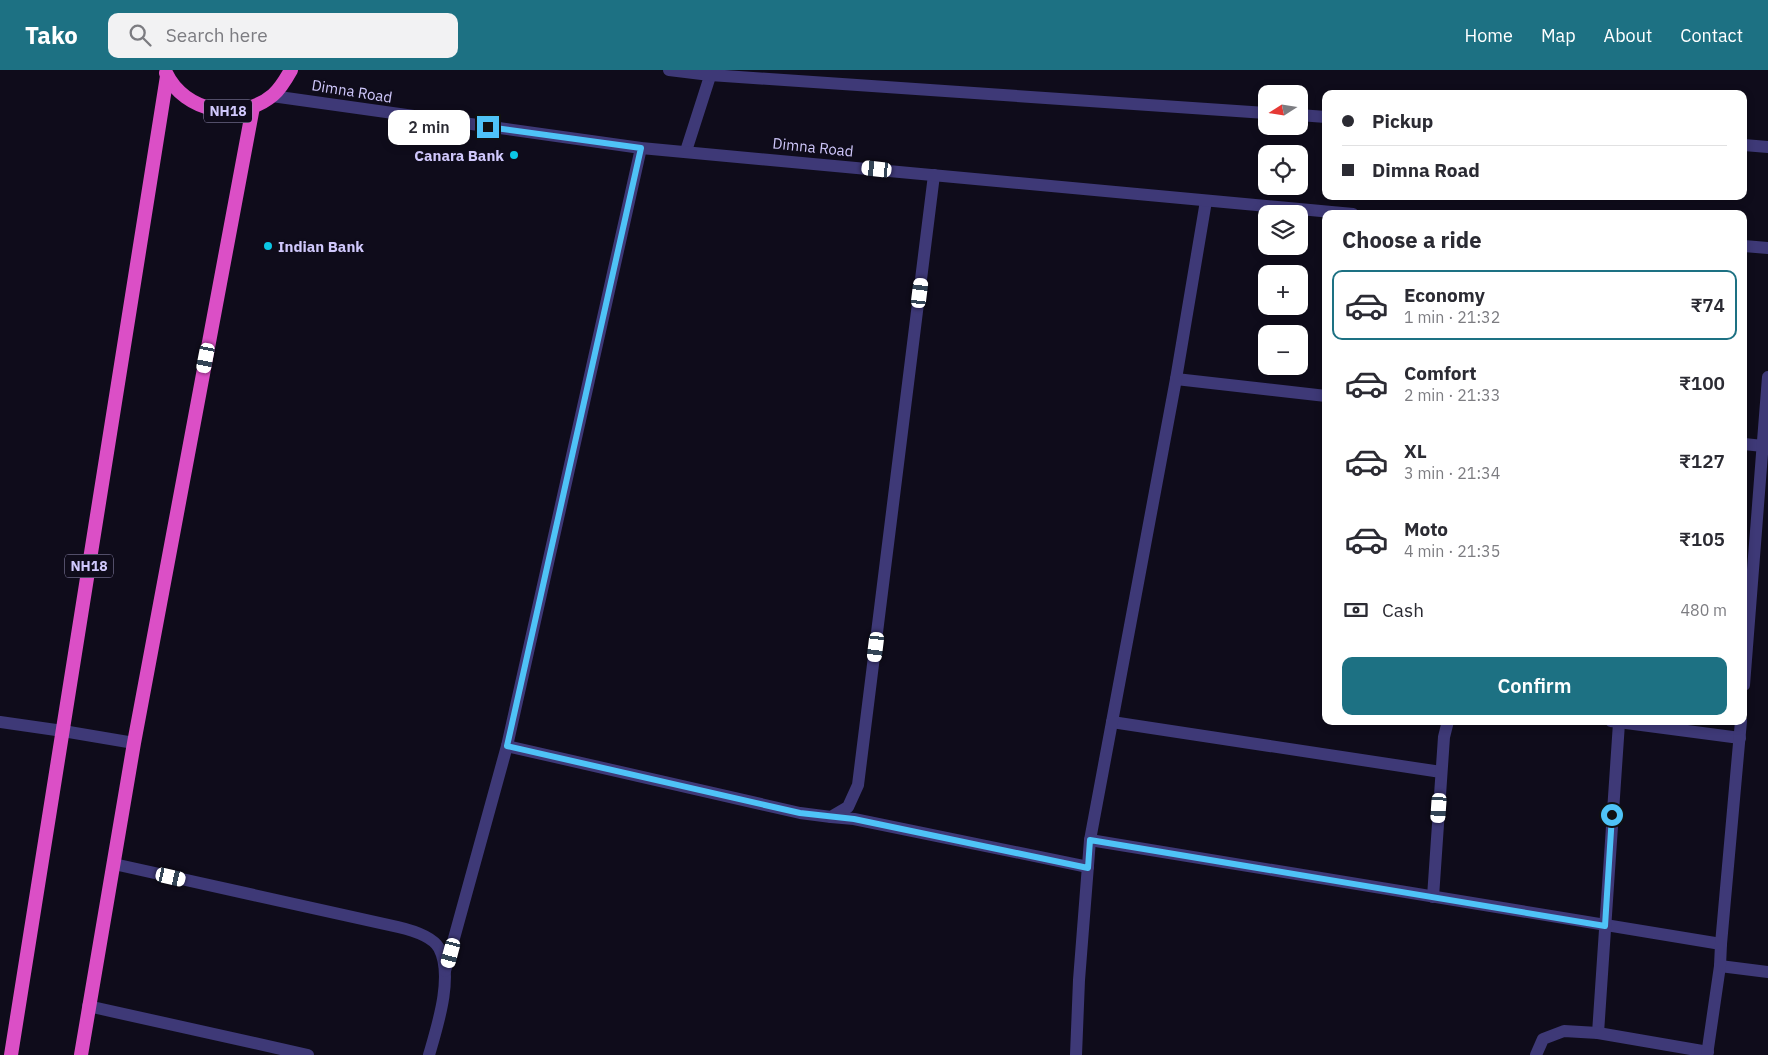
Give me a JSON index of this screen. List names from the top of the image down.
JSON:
{
  "streets": {
    "highway": ["NH18"],
    "street": ["Dimna Road"]
  },
  "crossings": [
    ["Dimna Road", "NH18"]
  ],
  "places": ["Canara Bank", "Indian Bank"],
  "north": "left",
  "page": {
    "header": "Tako",
    "search": "Search here",
    "nav": [
      "Home",
      "Map",
      "About",
      "Contact"
    ],
    "map_buttons": ["+", "−"],
    "banner": ["Pickup", "Dimna Road"],
    "bubble": "2 min",
    "heading": "Choose a ride",
    "list": [
      {
        "name": "Economy",
        "note": "1 min · 21:32",
        "value": "₹74"
      },
      {
        "name": "Comfort",
        "note": "2 min · 21:33",
        "value": "₹100"
      },
      {
        "name": "XL",
        "note": "3 min · 21:34",
        "value": "₹127"
      },
      {
        "name": "Moto",
        "note": "4 min · 21:35",
        "value": "₹105"
      }
    ],
    "pay": ["Cash", "480 m"],
    "buttons": "Confirm"
  }
}
